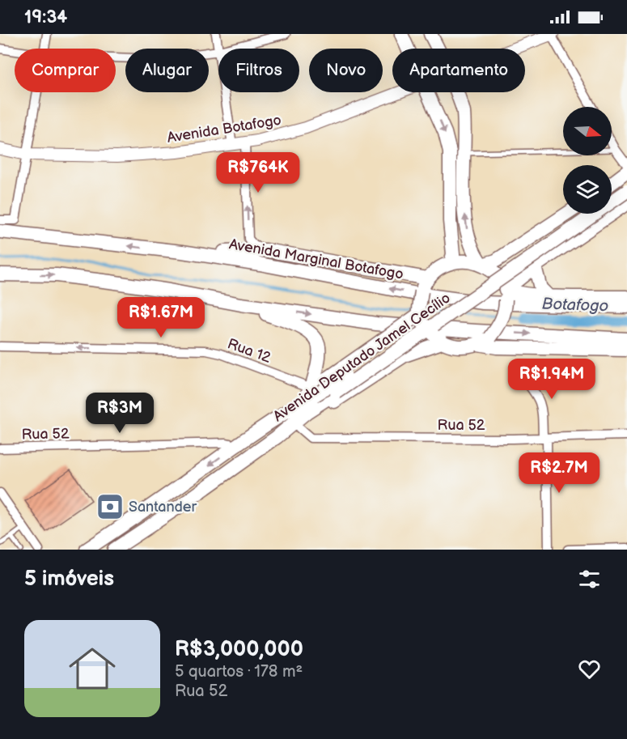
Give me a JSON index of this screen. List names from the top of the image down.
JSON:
{
  "streets": {
    "main road": ["Avenida Marginal Botafogo", "Avenida Deputado Jamel Cecílio"],
    "street": ["Avenida Botafogo", "Rua 12", "Rua 52"]
  },
  "crossings": [
    ["Rua 12", "Avenida Deputado Jamel Cecílio"],
    ["Avenida Deputado Jamel Cecílio", "Rua 52"]
  ],
  "one_way": ["Rua 12"],
  "water": ["Botafogo"],
  "places": {
    "bank": ["Santander"]
  },
  "north": "right",
  "page": {
    "status": "19:34",
    "chip": [
      "Comprar",
      "Alugar",
      "Filtros",
      "Novo",
      "Apartamento"
    ],
    "price": [
      "R$764K",
      "R$1.67M",
      "R$1.94M",
      "R$3M",
      "R$2.7M"
    ],
    "heading": "5 imóveis",
    "list": [
      {
        "name": "R$3,000,000",
        "note": "5 quartos · 178 m² · Rua 52"
      }
    ]
  }
}
